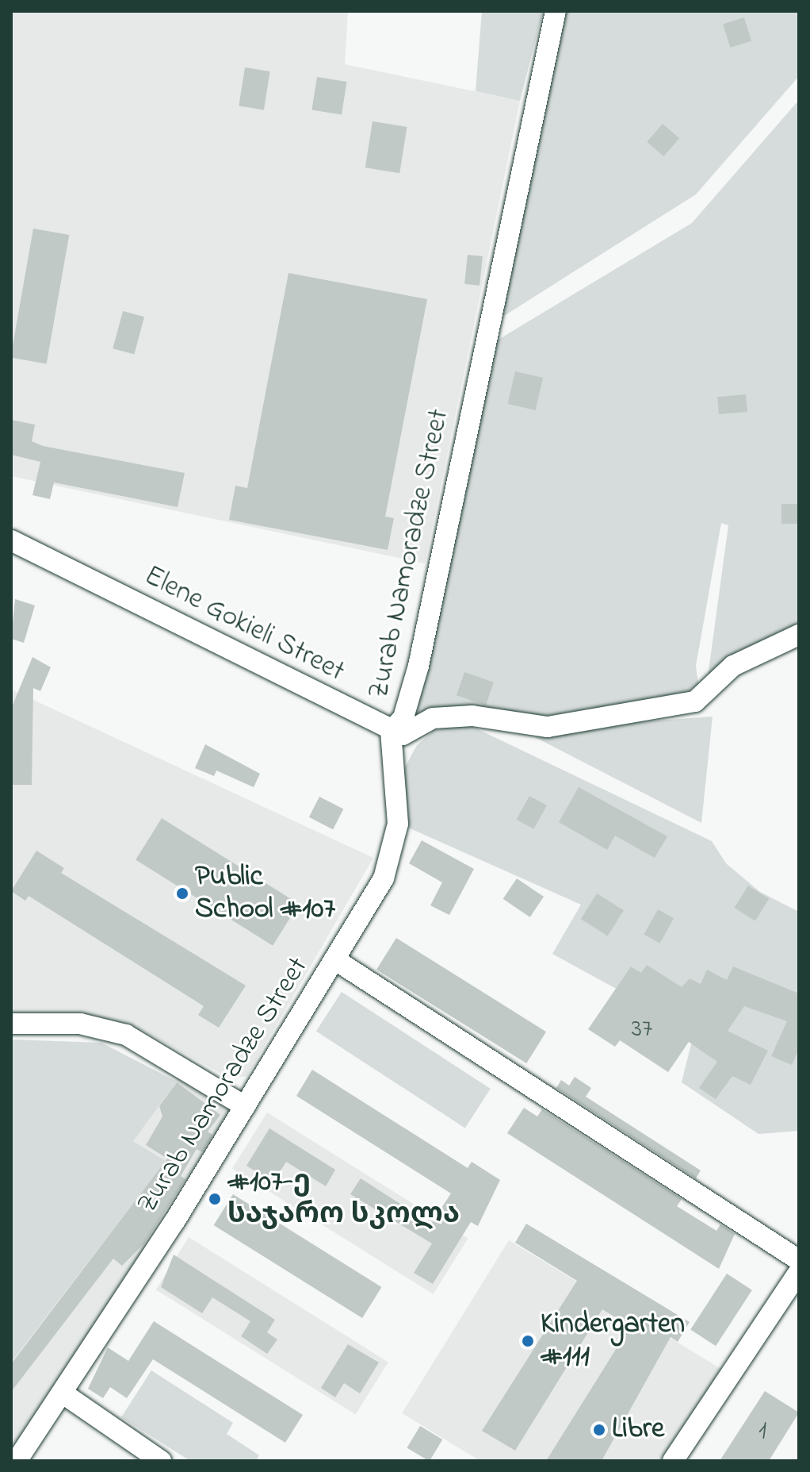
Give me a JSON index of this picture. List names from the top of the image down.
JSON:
{
  "streets": {
    "street": ["Zurab Namoradze Street", "Elene Gokieli Street"]
  },
  "crossings": [
    ["Zurab Namoradze Street", "Elene Gokieli Street"]
  ],
  "places": [
    "Public School #107",
    "#107-ე საჯარო სკოლა",
    "Kindergarten #111",
    "Libre"
  ],
  "house_numbers": ["37", "1"]
}
